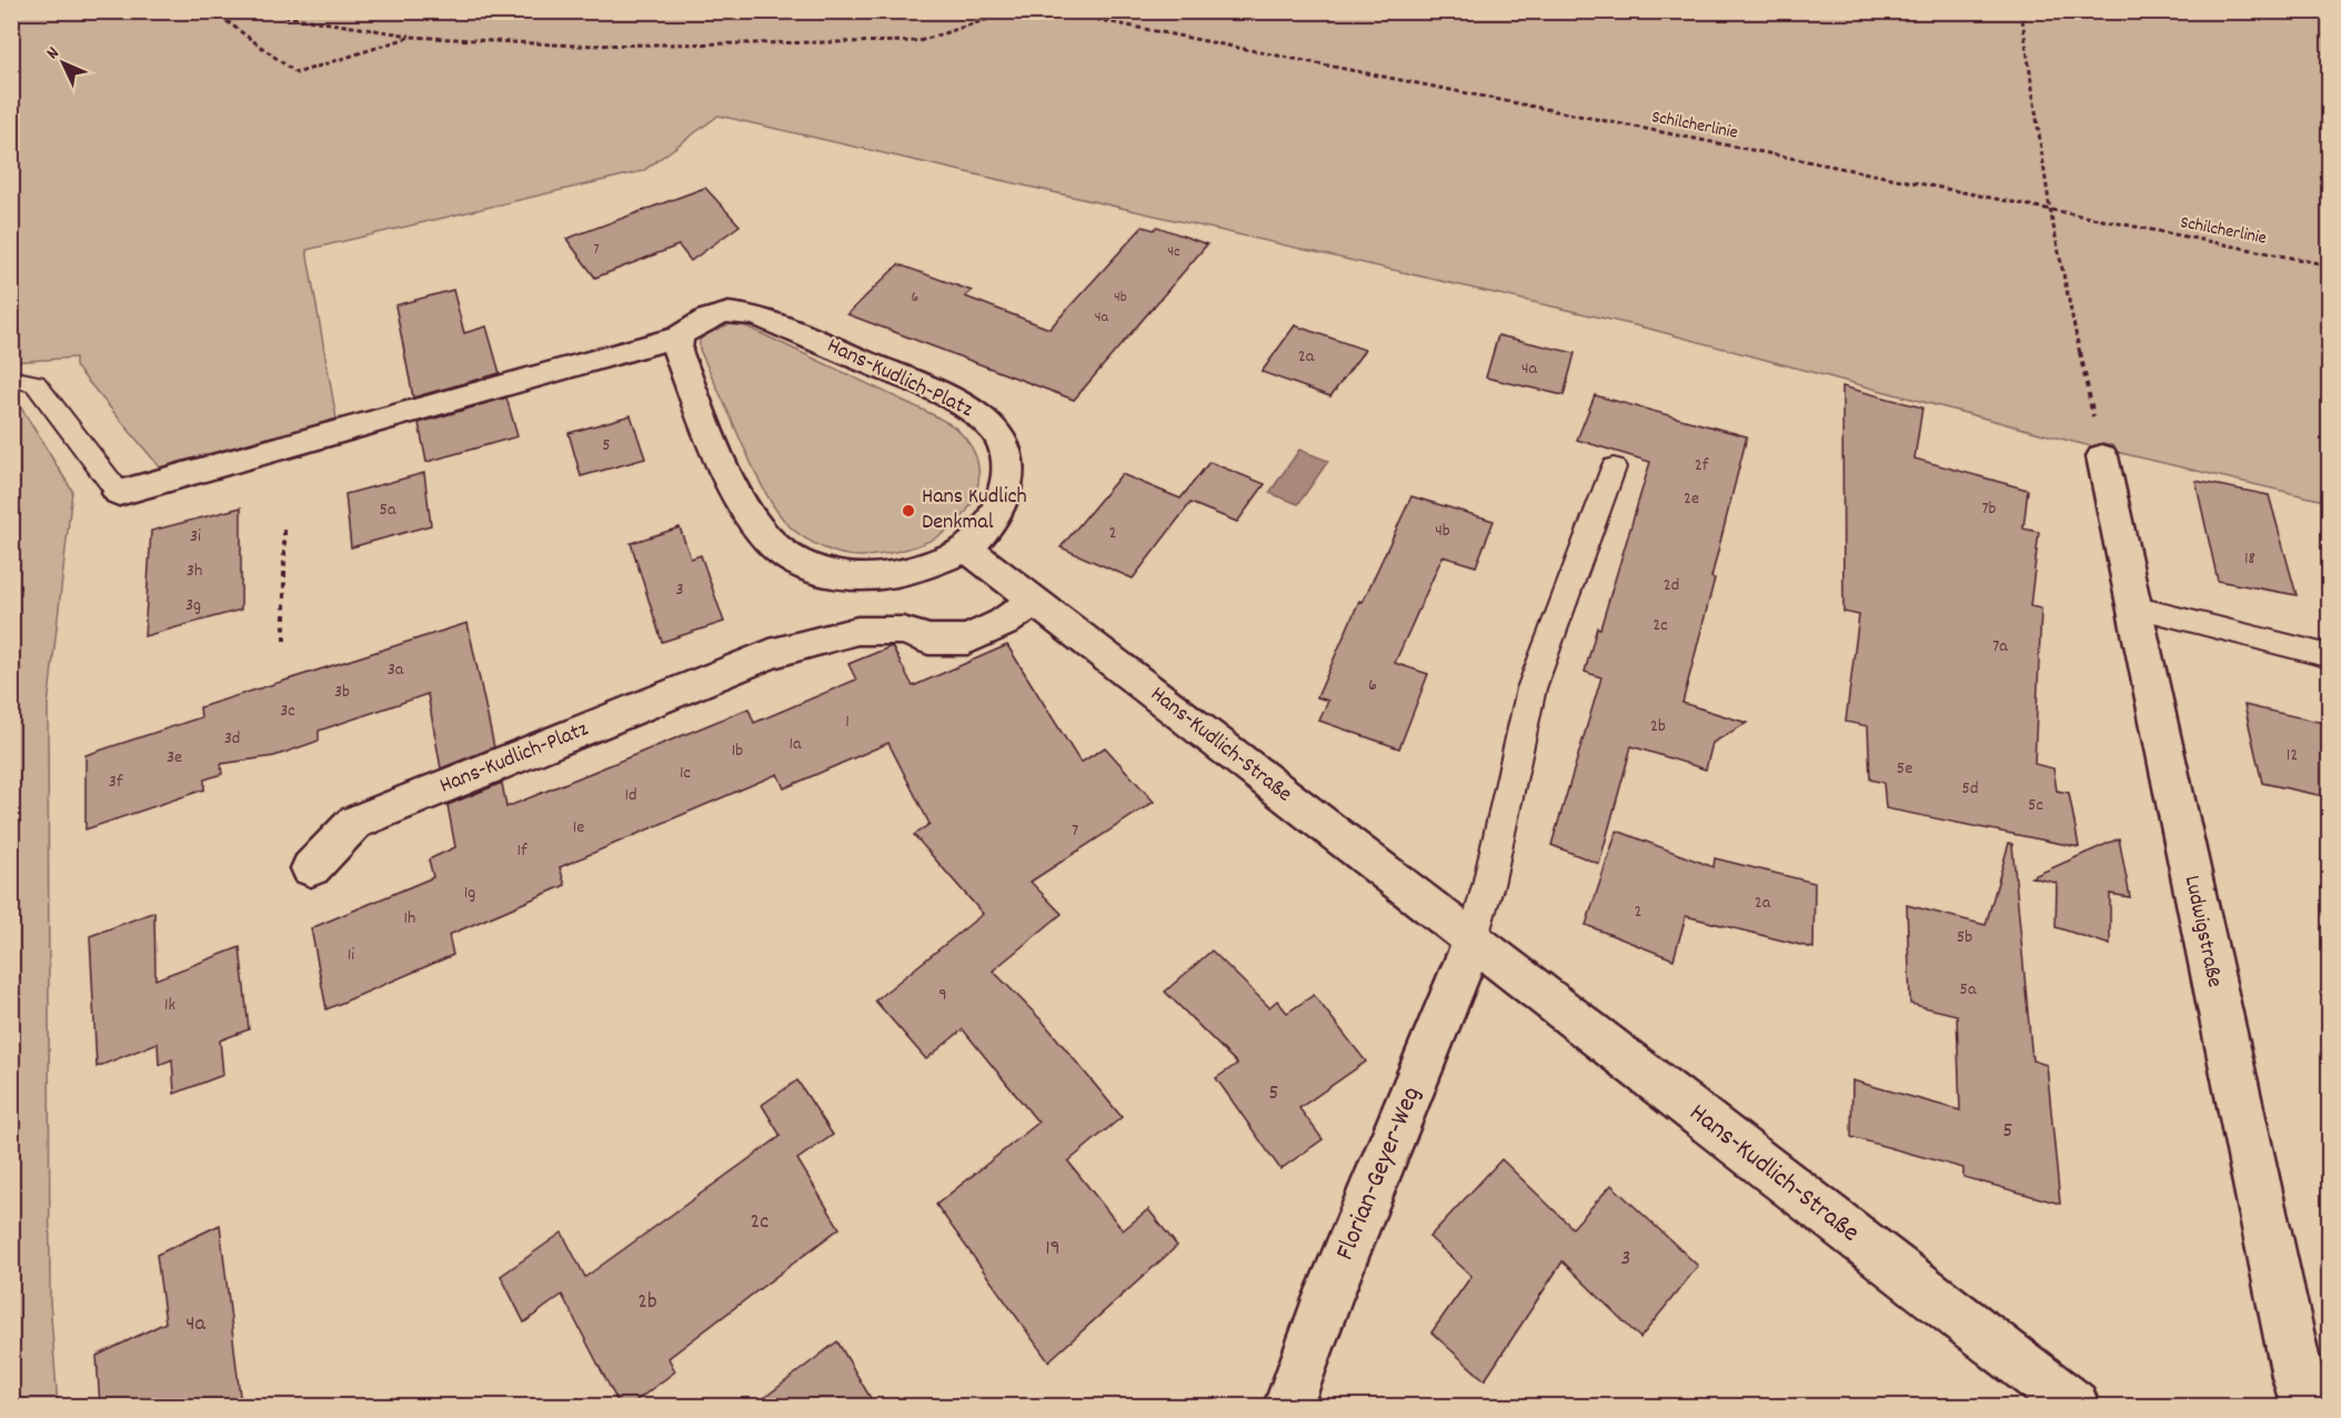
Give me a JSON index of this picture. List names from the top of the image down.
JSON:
{
  "streets": {
    "street": [
      "Hans-Kudlich-Platz",
      "Hans-Kudlich-Straße",
      "Ludwigstraße",
      "Florian-Geyer-Weg"
    ],
    "path": ["Schilcherlinie"]
  },
  "crossings": [
    ["Hans-Kudlich-Platz", "Hans-Kudlich-Straße"],
    ["Hans-Kudlich-Straße", "Florian-Geyer-Weg"]
  ],
  "places": ["Hans Kudlich Denkmal"],
  "house_numbers": [
    "7",
    "4c",
    "6",
    "4b",
    "4a",
    "2a",
    "4a",
    "5",
    "2f",
    "2e",
    "7b",
    "5a",
    "4b",
    "2",
    "3i",
    "18",
    "3h",
    "2d",
    "3",
    "3g",
    "2c",
    "7a",
    "3a",
    "6",
    "3b",
    "3c",
    "1",
    "2b",
    "3d",
    "1a",
    "1b",
    "12",
    "3e",
    "5e",
    "1c",
    "3f",
    "5d",
    "1d",
    "5c",
    "1e",
    "7",
    "1f",
    "1g",
    "2a",
    "2",
    "1h",
    "5b",
    "1i",
    "5a",
    "9",
    "1k",
    "5",
    "5",
    "2c",
    "19",
    "3",
    "2b",
    "4a"
  ],
  "north": "top left"
}
